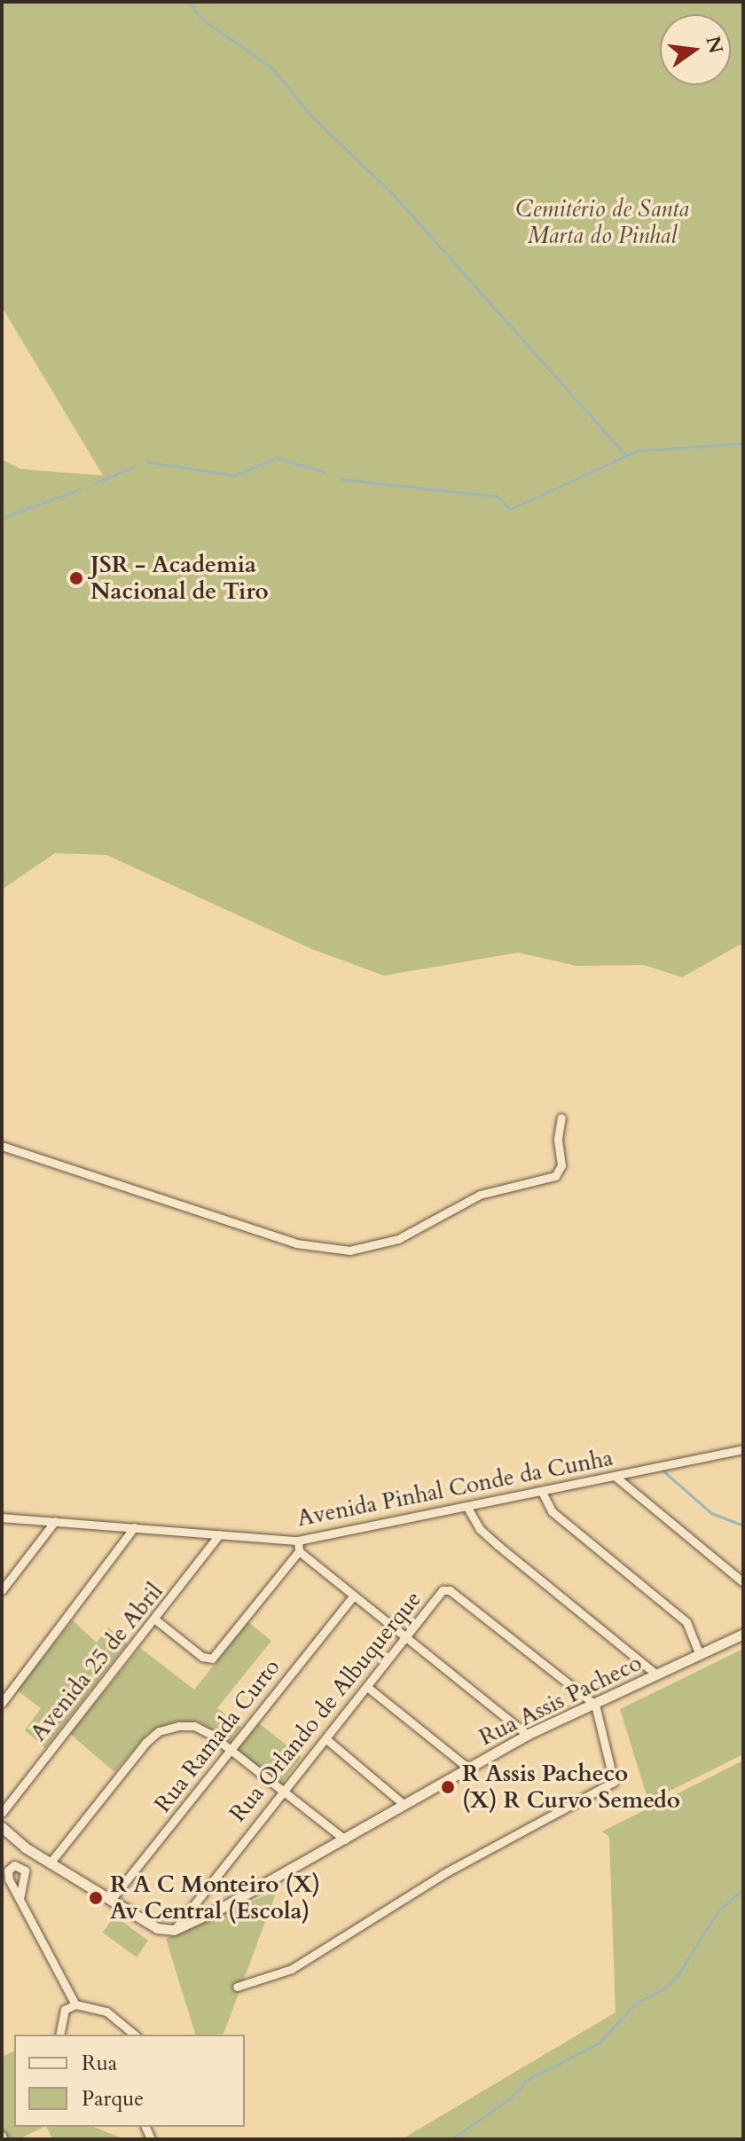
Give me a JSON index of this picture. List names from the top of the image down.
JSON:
{
  "streets": {
    "street": [
      "Avenida Pinhal Conde da Cunha",
      "Avenida 25 de Abril",
      "Rua Assis Pacheco",
      "Rua Orlando de Albuquerque",
      "Rua Ramada Curto"
    ]
  },
  "crossings": [
    ["Avenida Pinhal Conde da Cunha", "Avenida 25 de Abril"],
    ["Rua Assis Pacheco", "Rua Orlando de Albuquerque"]
  ],
  "parks": ["Cemitério de Santa Marta do Pinhal"],
  "places": ["JSR - Academia Nacional de Tiro", "R Assis Pacheco (X) R Curvo Semedo", "R A C Monteiro (X) Av Central (Escola)"],
  "legend": ["Rua", "Parque"],
  "north": "right"
}
